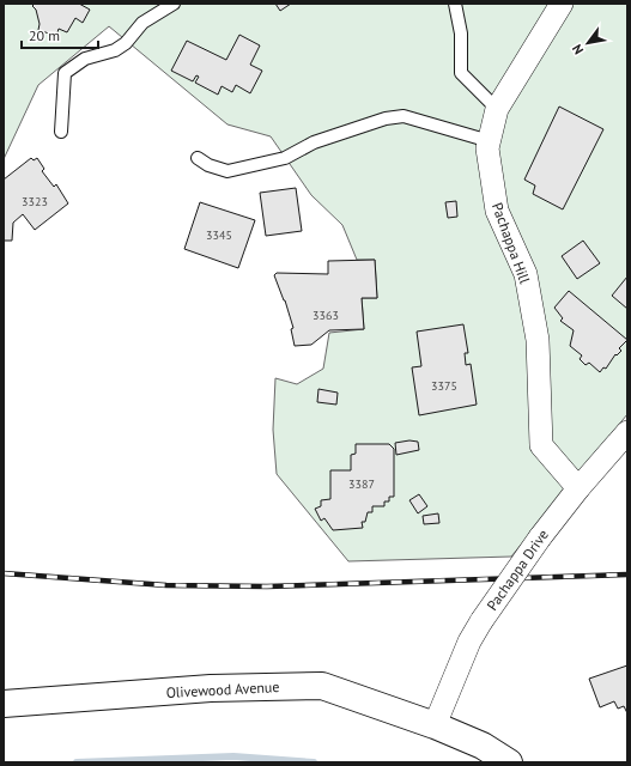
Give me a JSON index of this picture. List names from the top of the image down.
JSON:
{
  "streets": {
    "main road": ["Olivewood Avenue"],
    "street": ["Pachappa Hill", "Pachappa Drive"]
  },
  "crossings": [
    ["Pachappa Hill", "Pachappa Drive"],
    ["Pachappa Drive", "Olivewood Avenue"]
  ],
  "house_numbers": [
    "3323",
    "3345",
    "3363",
    "3375",
    "3387"
  ],
  "scale_bar": "20 m",
  "north": "bottom left"
}
